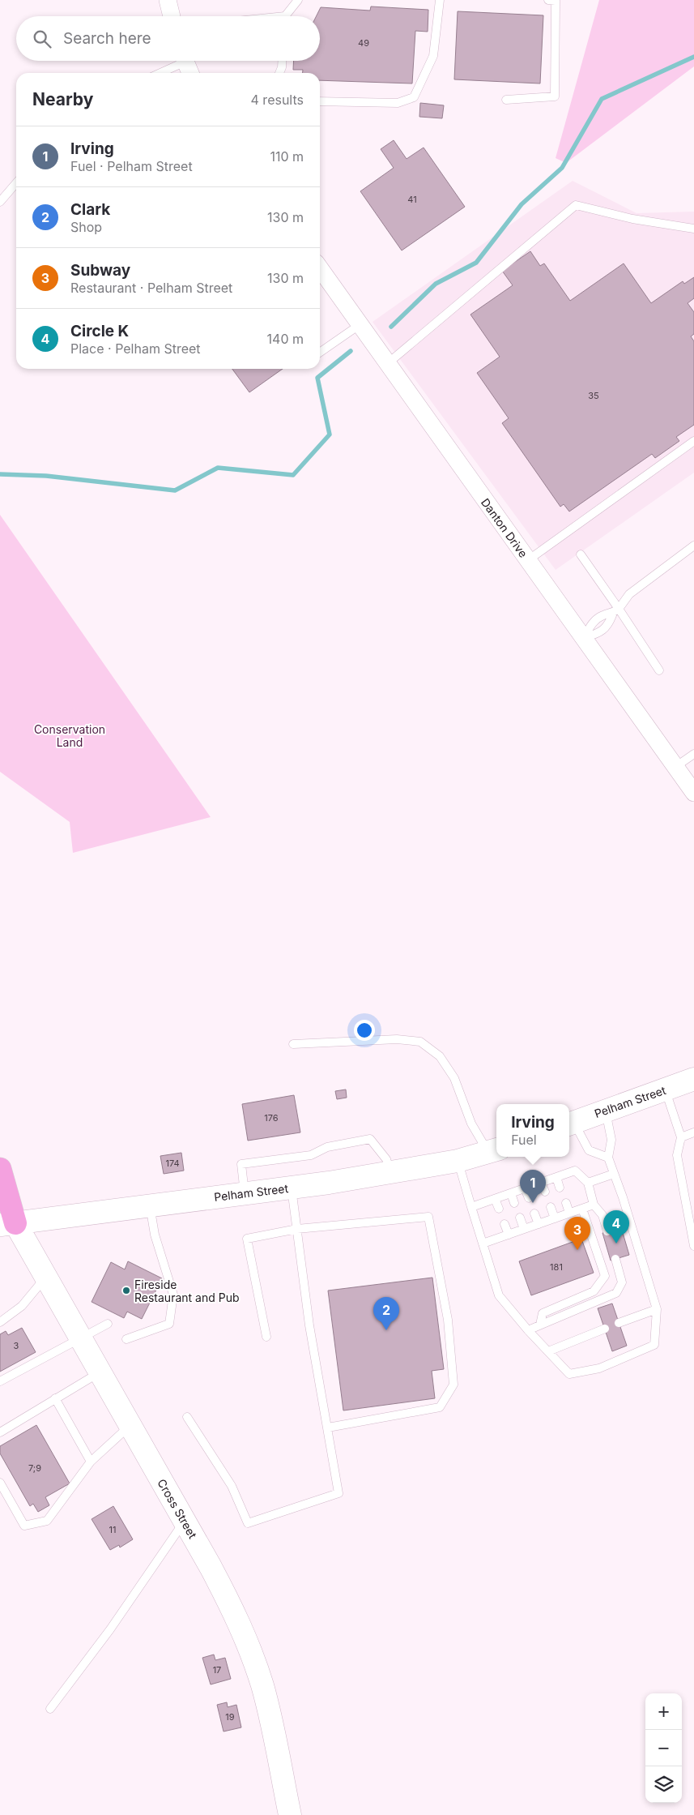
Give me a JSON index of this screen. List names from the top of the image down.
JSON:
{
  "streets": {
    "street": ["Danton Drive", "Pelham Street", "Cross Street"]
  },
  "crossings": [
    ["Pelham Street", "Cross Street"]
  ],
  "parks": ["Conservation Land"],
  "places": ["Fireside Restaurant and Pub"],
  "house_numbers": [
    "49",
    "41",
    "35",
    "176",
    "174",
    "181",
    "3",
    "7;9",
    "11",
    "17",
    "19"
  ],
  "page": {
    "search": "Search here",
    "heading": ["Nearby", "4 results"],
    "list": [
      {
        "mark": "1",
        "name": "Irving",
        "note": "Fuel · Pelham Street",
        "value": "110 m"
      },
      {
        "mark": "2",
        "name": "Clark",
        "note": "Shop",
        "value": "130 m"
      },
      {
        "mark": "3",
        "name": "Subway",
        "note": "Restaurant · Pelham Street",
        "value": "130 m"
      },
      {
        "mark": "4",
        "name": "Circle K",
        "note": "Place · Pelham Street",
        "value": "140 m"
      }
    ],
    "popup": ["Irving", "Fuel"],
    "pins": [
      "1",
      "4",
      "3",
      "2"
    ],
    "map_buttons": ["+", "−"]
  }
}
